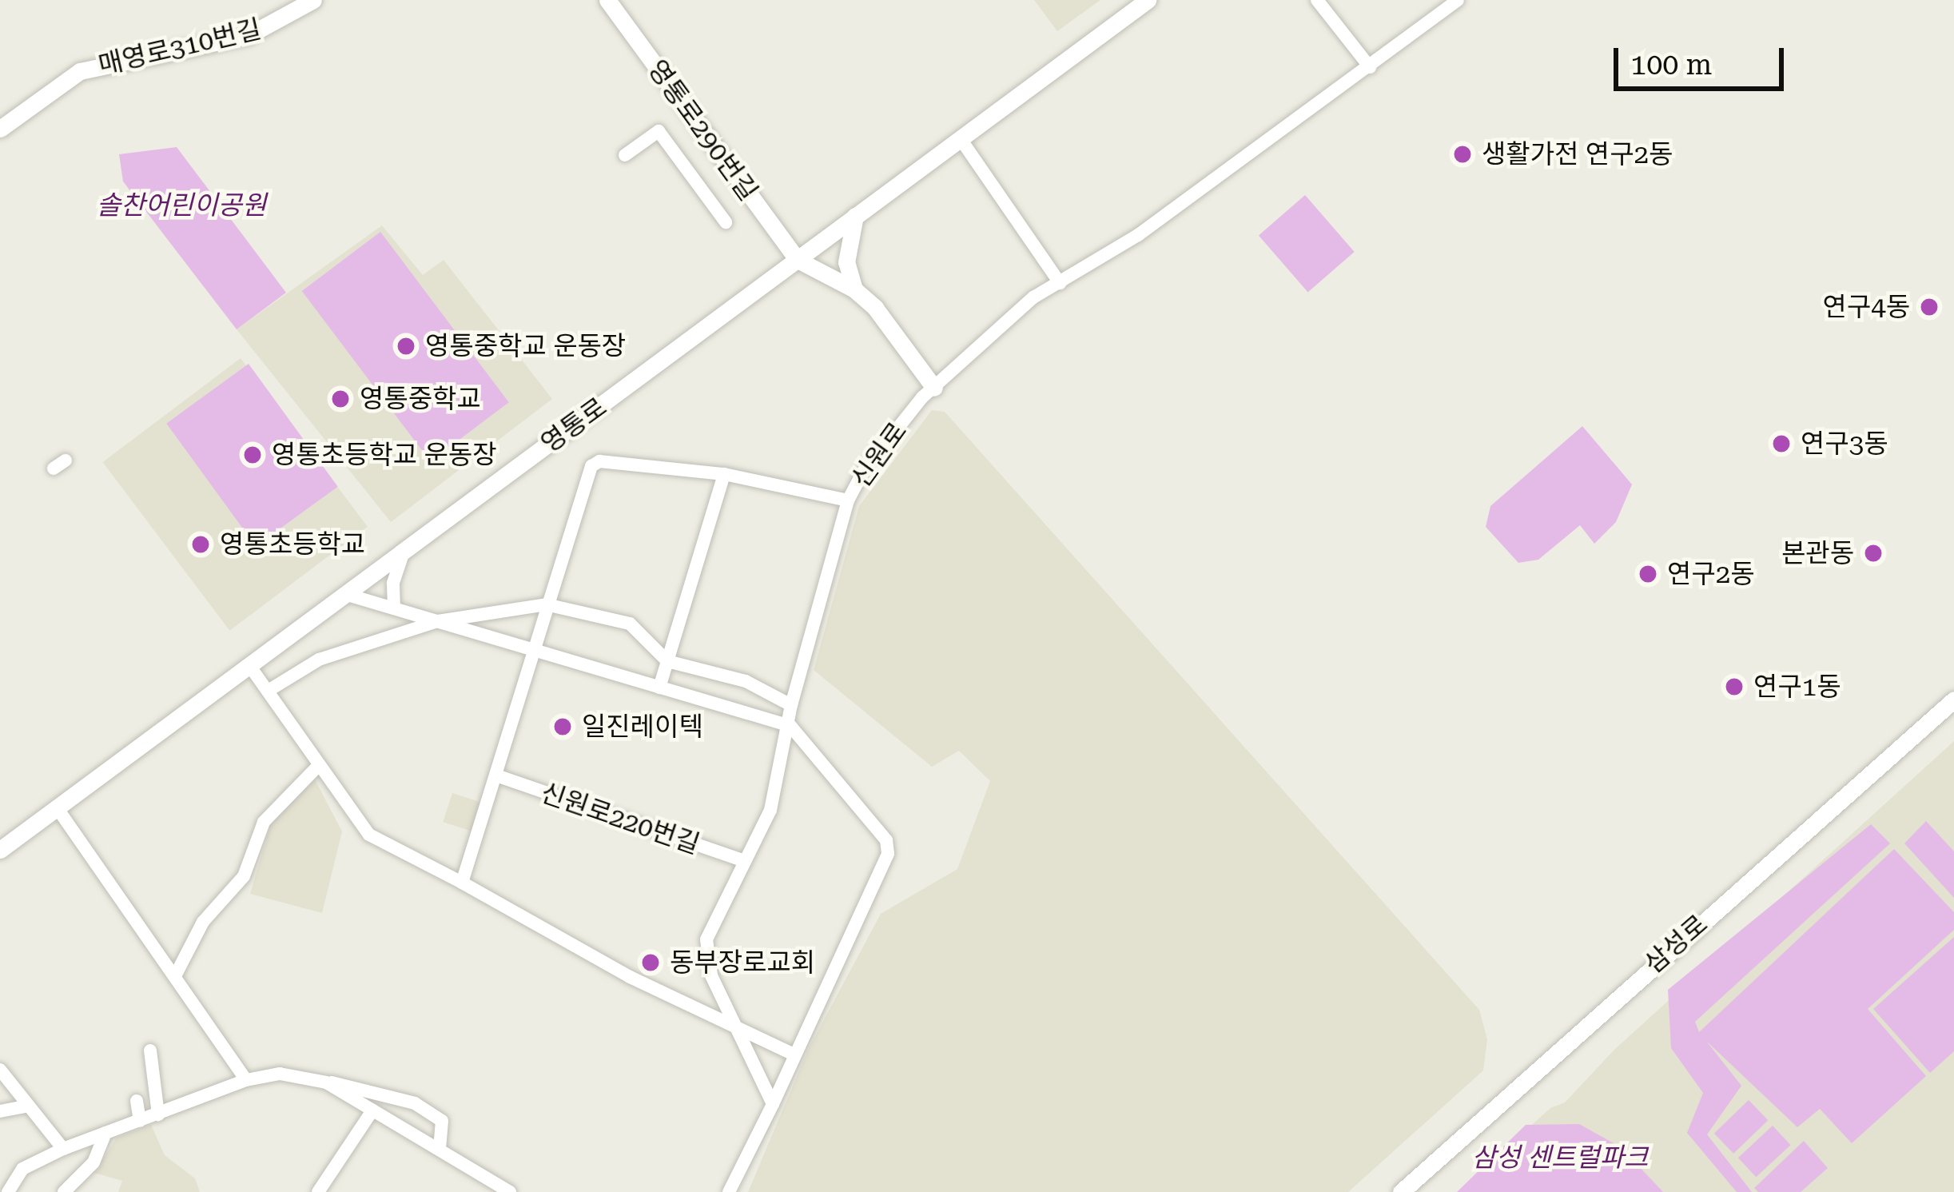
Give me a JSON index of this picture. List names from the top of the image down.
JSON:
{
  "streets": {
    "street": [
      "매영로310번길",
      "영통로290번길",
      "영통로",
      "신원로",
      "신원로220번길",
      "삼성로"
    ]
  },
  "crossings": [
    ["영통로290번길", "영통로"],
    ["신원로", "신원로220번길"]
  ],
  "parks": ["솔찬어린이공원", "삼성 센트럴파크"],
  "places": [
    "생활가전 연구2동",
    "연구4동",
    "영통중학교 운동장",
    "영통중학교",
    "연구3동",
    "영통초등학교 운동장",
    "영통초등학교",
    "본관동",
    "연구2동",
    "연구1동",
    "일진레이텍",
    "동부장로교회"
  ],
  "scale_bar": "100 m"
}
